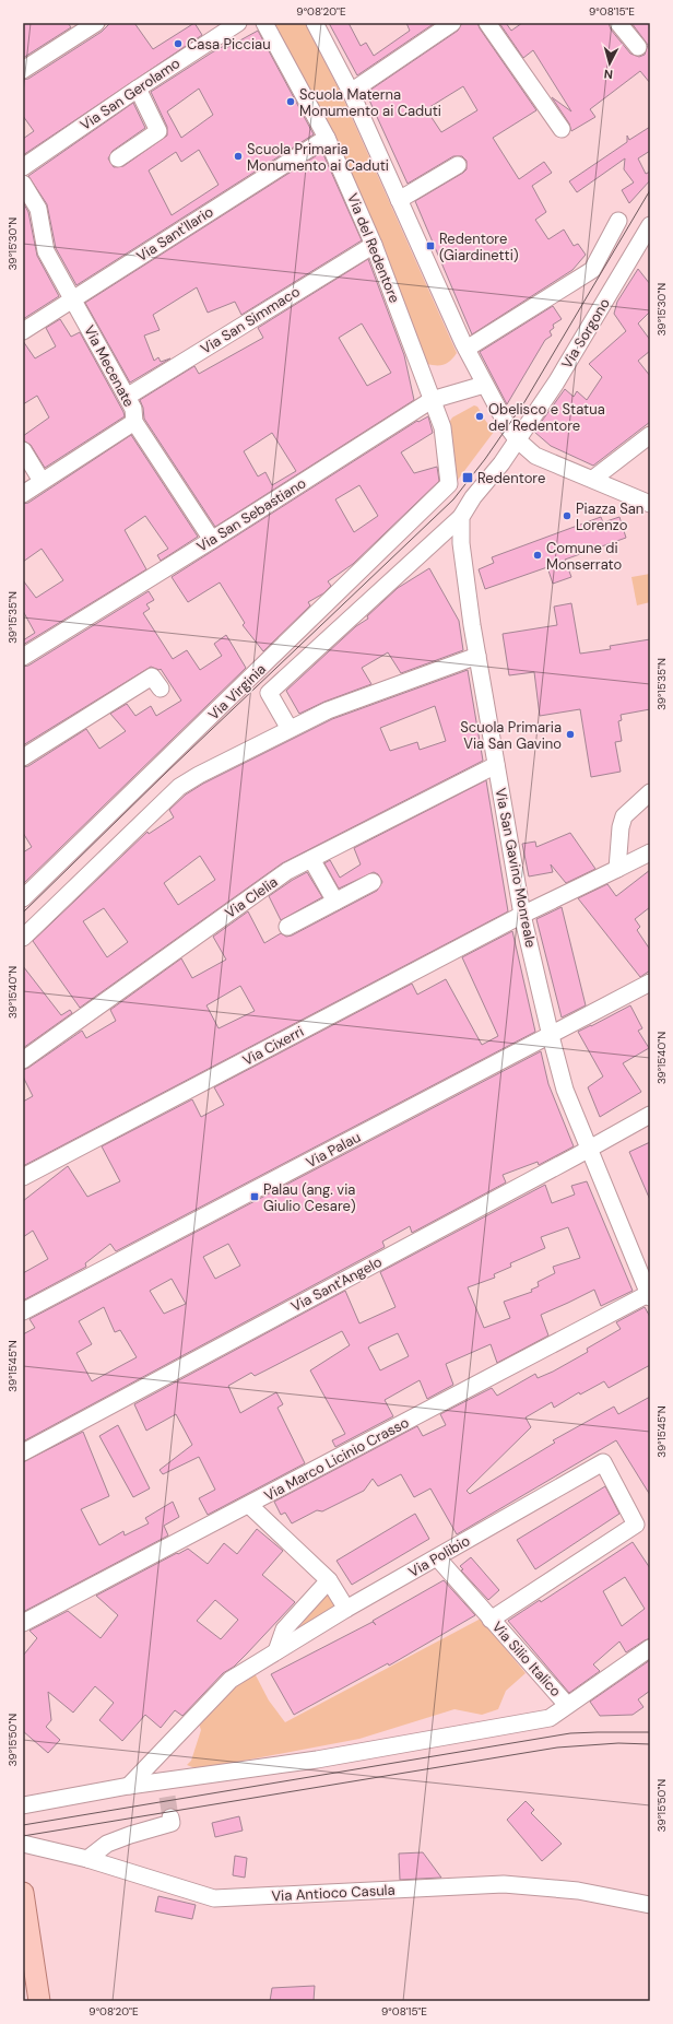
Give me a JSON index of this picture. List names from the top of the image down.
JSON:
{
  "streets": {
    "street": [
      "Via San Gerolamo",
      "Via Sant'Ilario",
      "Via del Redentore",
      "Via San Simmaco",
      "Via Sorgono",
      "Via Mecenate",
      "Via San Sebastiano",
      "Via Virginia",
      "Via San Gavino Monreale",
      "Via Clelia",
      "Via Cixerri",
      "Via Palau",
      "Via Sant'Angelo",
      "Via Marco Licinio Crasso",
      "Via Polibio",
      "Via Silio Italico",
      "Via Antioco Casula"
    ]
  },
  "crossings": [
    ["Via Sant'Ilario", "Via del Redentore"],
    ["Via Sant'Ilario", "Via Mecenate"],
    ["Via del Redentore", "Via San Simmaco"],
    ["Via del Redentore", "Via San Sebastiano"],
    ["Via del Redentore", "Via Virginia"],
    ["Via San Simmaco", "Via Mecenate"],
    ["Via Mecenate", "Via San Sebastiano"],
    ["Via Virginia", "Via San Gavino Monreale"],
    ["Via San Gavino Monreale", "Via Clelia"],
    ["Via San Gavino Monreale", "Via Cixerri"],
    ["Via San Gavino Monreale", "Via Palau"],
    ["Via San Gavino Monreale", "Via Sant'Angelo"],
    ["Via San Gavino Monreale", "Via Marco Licinio Crasso"],
    ["Via Polibio", "Via Silio Italico"]
  ],
  "places": {
    "other": [
      "Casa Picciau",
      "Scuola Materna Monumento ai Caduti",
      "Scuola Primaria Monumento ai Caduti",
      "Obelisco e Statua del Redentore",
      "Piazza San Lorenzo",
      "Comune di Monserrato",
      "Scuola Primaria Via San Gavino"
    ],
    "transit": ["Redentore (Giardinetti)", "Redentore", "Palau (ang. via Giulio Cesare)"]
  },
  "north": "bottom",
  "coordinates": [
    "9°08'20\"E",
    "9°08'15\"E",
    "39°15'30\"N",
    "39°15'35\"N",
    "39°15'40\"N",
    "39°15'45\"N",
    "39°15'50\"N"
  ]
}
